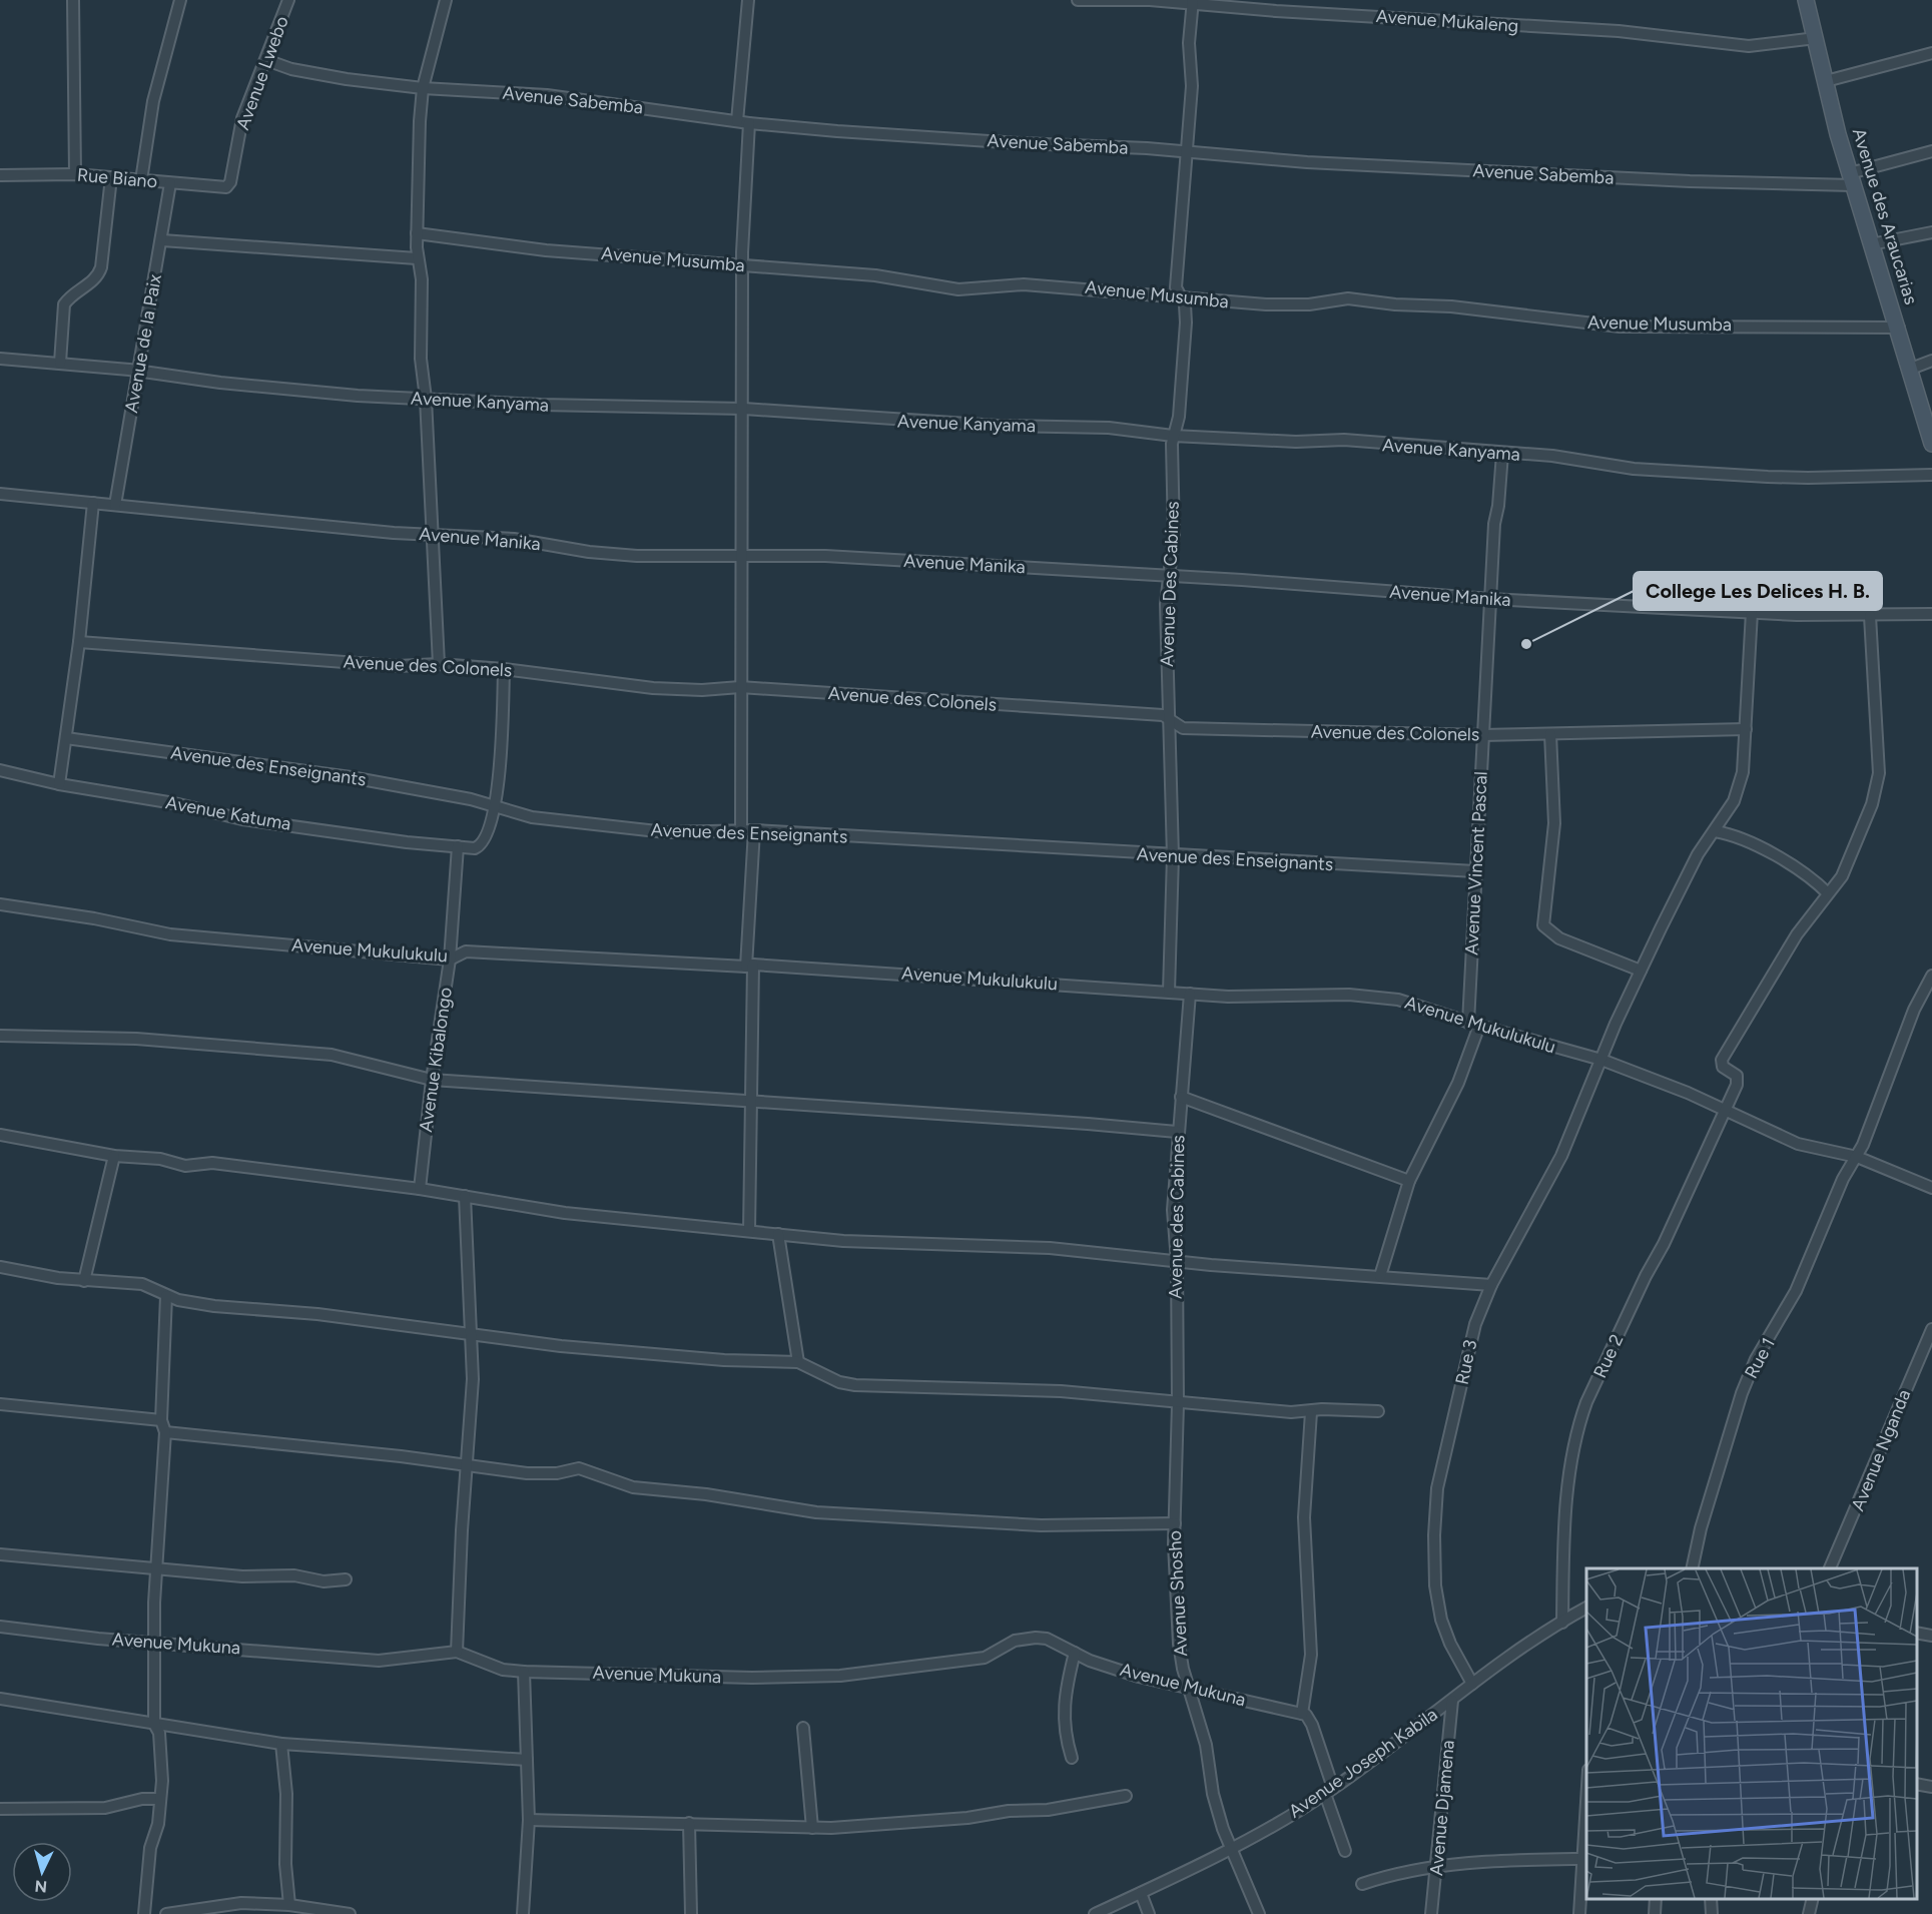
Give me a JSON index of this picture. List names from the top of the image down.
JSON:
{
  "streets": {
    "street": [
      "Avenue Mukaleng",
      "Avenue Lwebo",
      "Avenue Sabemba",
      "Rue Biano",
      "Avenue des Araucarias",
      "Avenue Musumba",
      "Avenue de la Paix",
      "Avenue Kanyama",
      "Avenue Manika",
      "Avenue Des Cabines",
      "Avenue des Colonels",
      "Avenue des Enseignants",
      "Avenue Katuma",
      "Avenue Vincent Pascal",
      "Avenue Mukulukulu",
      "Avenue Kibalongo",
      "Avenue des Cabines",
      "Rue 2",
      "Rue 1",
      "Rue 3",
      "Avenue Nganda",
      "Avenue Shosho",
      "Avenue Mukuna",
      "Avenue Joseph Kabila",
      "Avenue Djamena"
    ]
  },
  "crossings": [
    ["Avenue Mukaleng", "Avenue des Araucarias"],
    ["Avenue Mukaleng", "Avenue Des Cabines"],
    ["Avenue Lwebo", "Avenue Sabemba"],
    ["Avenue Lwebo", "Rue Biano"],
    ["Avenue Sabemba", "Avenue des Araucarias"],
    ["Avenue Sabemba", "Avenue Des Cabines"],
    ["Rue Biano", "Avenue de la Paix"],
    ["Avenue des Araucarias", "Avenue Musumba"],
    ["Avenue Musumba", "Avenue Des Cabines"],
    ["Avenue de la Paix", "Avenue Kanyama"],
    ["Avenue de la Paix", "Avenue Manika"],
    ["Avenue Kanyama", "Avenue Des Cabines"],
    ["Avenue Kanyama", "Avenue Vincent Pascal"],
    ["Avenue Manika", "Avenue Des Cabines"],
    ["Avenue Manika", "Avenue Vincent Pascal"],
    ["Avenue Manika", "Rue 3"],
    ["Avenue Des Cabines", "Avenue des Colonels"],
    ["Avenue Des Cabines", "Avenue des Enseignants"],
    ["Avenue Des Cabines", "Avenue Mukulukulu"],
    ["Avenue des Colonels", "Avenue Vincent Pascal"],
    ["Avenue des Colonels", "Rue 3"],
    ["Avenue des Enseignants", "Avenue Vincent Pascal"],
    ["Avenue Katuma", "Avenue Kibalongo"],
    ["Avenue Vincent Pascal", "Avenue Mukulukulu"],
    ["Avenue Mukulukulu", "Avenue Kibalongo"],
    ["Avenue Mukulukulu", "Avenue des Cabines"],
    ["Avenue Mukulukulu", "Rue 2"],
    ["Avenue Mukulukulu", "Rue 1"],
    ["Avenue Mukulukulu", "Rue 3"],
    ["Avenue des Cabines", "Avenue Shosho"],
    ["Rue 2", "Avenue Joseph Kabila"],
    ["Rue 3", "Avenue Joseph Kabila"],
    ["Avenue Shosho", "Avenue Mukuna"],
    ["Avenue Shosho", "Avenue Joseph Kabila"],
    ["Avenue Joseph Kabila", "Avenue Djamena"]
  ],
  "places": ["College Les Delices H. B."],
  "north": "bottom"
}
